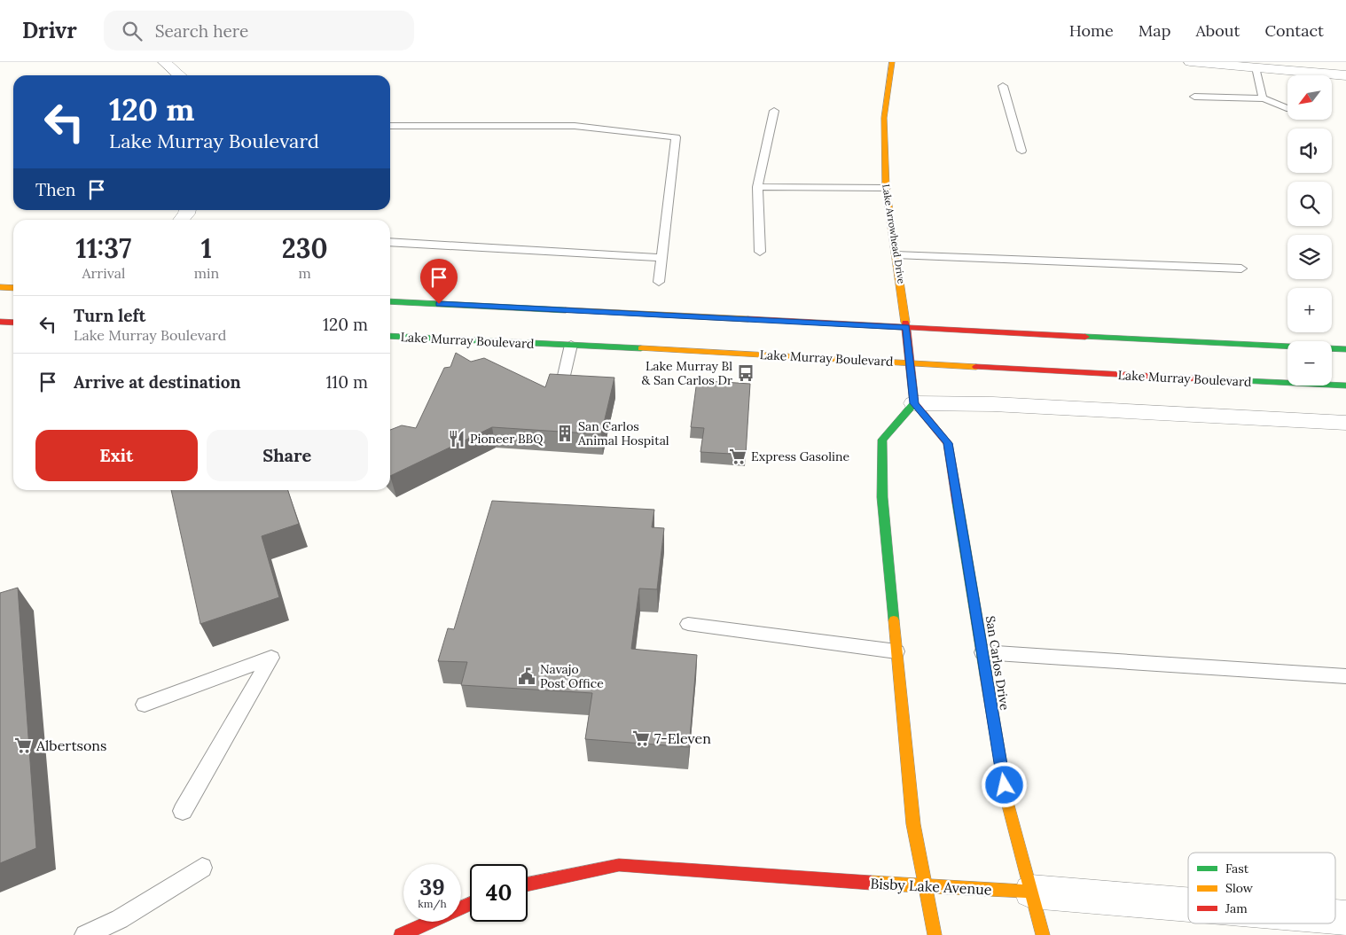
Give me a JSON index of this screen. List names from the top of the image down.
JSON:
{
  "streets": {
    "street": [
      "Lake Arrowhead Drive",
      "Lake Murray Boulevard",
      "San Carlos Drive",
      "Bisby Lake Avenue"
    ]
  },
  "crossings": [
    ["San Carlos Drive", "Bisby Lake Avenue"]
  ],
  "places": {
    "bus stop": ["Lake Murray Bl & San Carlos Dr"],
    "building": ["San Carlos Animal Hospital"],
    "restaurant": ["Pioneer BBQ"],
    "supermarket": ["Express Gasoline", "7-Eleven", "Albertsons"],
    "public building": ["Navajo Post Office"]
  },
  "legend": ["Fast", "Slow", "Jam"],
  "north": "bottom left",
  "page": {
    "header": "Drivr",
    "search": "Search here",
    "nav": [
      "Home",
      "Map",
      "About",
      "Contact"
    ],
    "map_buttons": ["+", "−"],
    "turn": ["120 m", "Lake Murray Boulevard"],
    "then": "Then",
    "eta": [
      "11:37",
      "Arrival",
      "1",
      "min",
      "230",
      "m"
    ],
    "list": [
      {
        "name": "Turn left",
        "note": "Lake Murray Boulevard",
        "value": "120 m"
      },
      {
        "name": "Arrive at destination",
        "value": "110 m"
      }
    ],
    "buttons": ["Exit", "Share"],
    "speed": "39 km/h",
    "limit": "40"
  }
}
